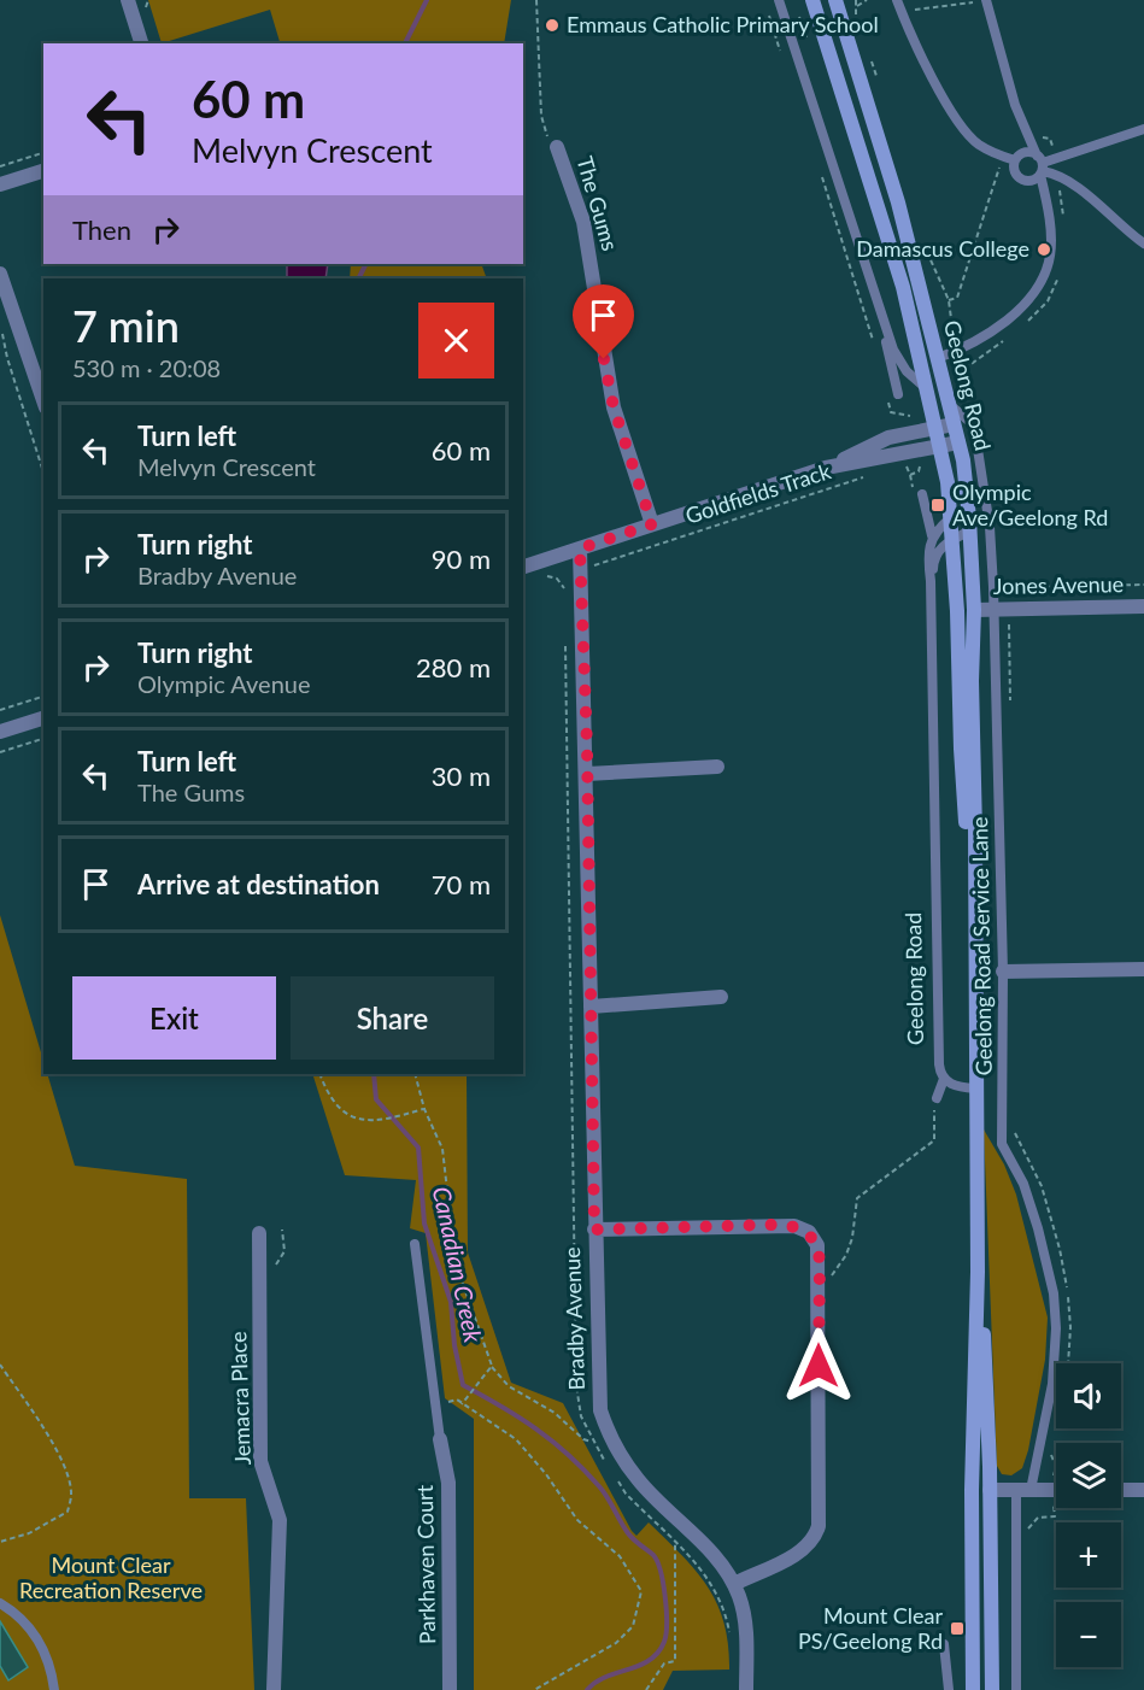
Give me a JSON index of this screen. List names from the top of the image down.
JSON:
{
  "streets": {
    "main road": ["Geelong Road"],
    "street": [
      "The Gums",
      "Jones Avenue",
      "Bradby Avenue",
      "Jemacra Place",
      "Parkhaven Court"
    ],
    "lane": ["Geelong Road Service Lane"],
    "path": ["Goldfields Track"]
  },
  "crossings": [
    ["Geelong Road", "Jones Avenue"],
    ["Geelong Road", "Geelong Road Service Lane"],
    ["Jones Avenue", "Geelong Road Service Lane"]
  ],
  "water": ["Canadian Creek"],
  "parks": ["Mount Clear Recreation Reserve"],
  "places": {
    "other": ["Emmaus Catholic Primary School", "Damascus College"],
    "transit": ["Olympic Ave/Geelong Rd", "Mount Clear PS/Geelong Rd"]
  },
  "page": {
    "turn": ["60 m", "Melvyn Crescent"],
    "then": "Then",
    "heading": ["7 min", "530 m · 20:08"],
    "list": [
      {
        "name": "Turn left",
        "note": "Melvyn Crescent",
        "value": "60 m"
      },
      {
        "name": "Turn right",
        "note": "Bradby Avenue",
        "value": "90 m"
      },
      {
        "name": "Turn right",
        "note": "Olympic Avenue",
        "value": "280 m"
      },
      {
        "name": "Turn left",
        "note": "The Gums",
        "value": "30 m"
      },
      {
        "name": "Arrive at destination",
        "value": "70 m"
      }
    ],
    "buttons": ["Exit", "Share"],
    "map_buttons": ["+", "−"]
  }
}
